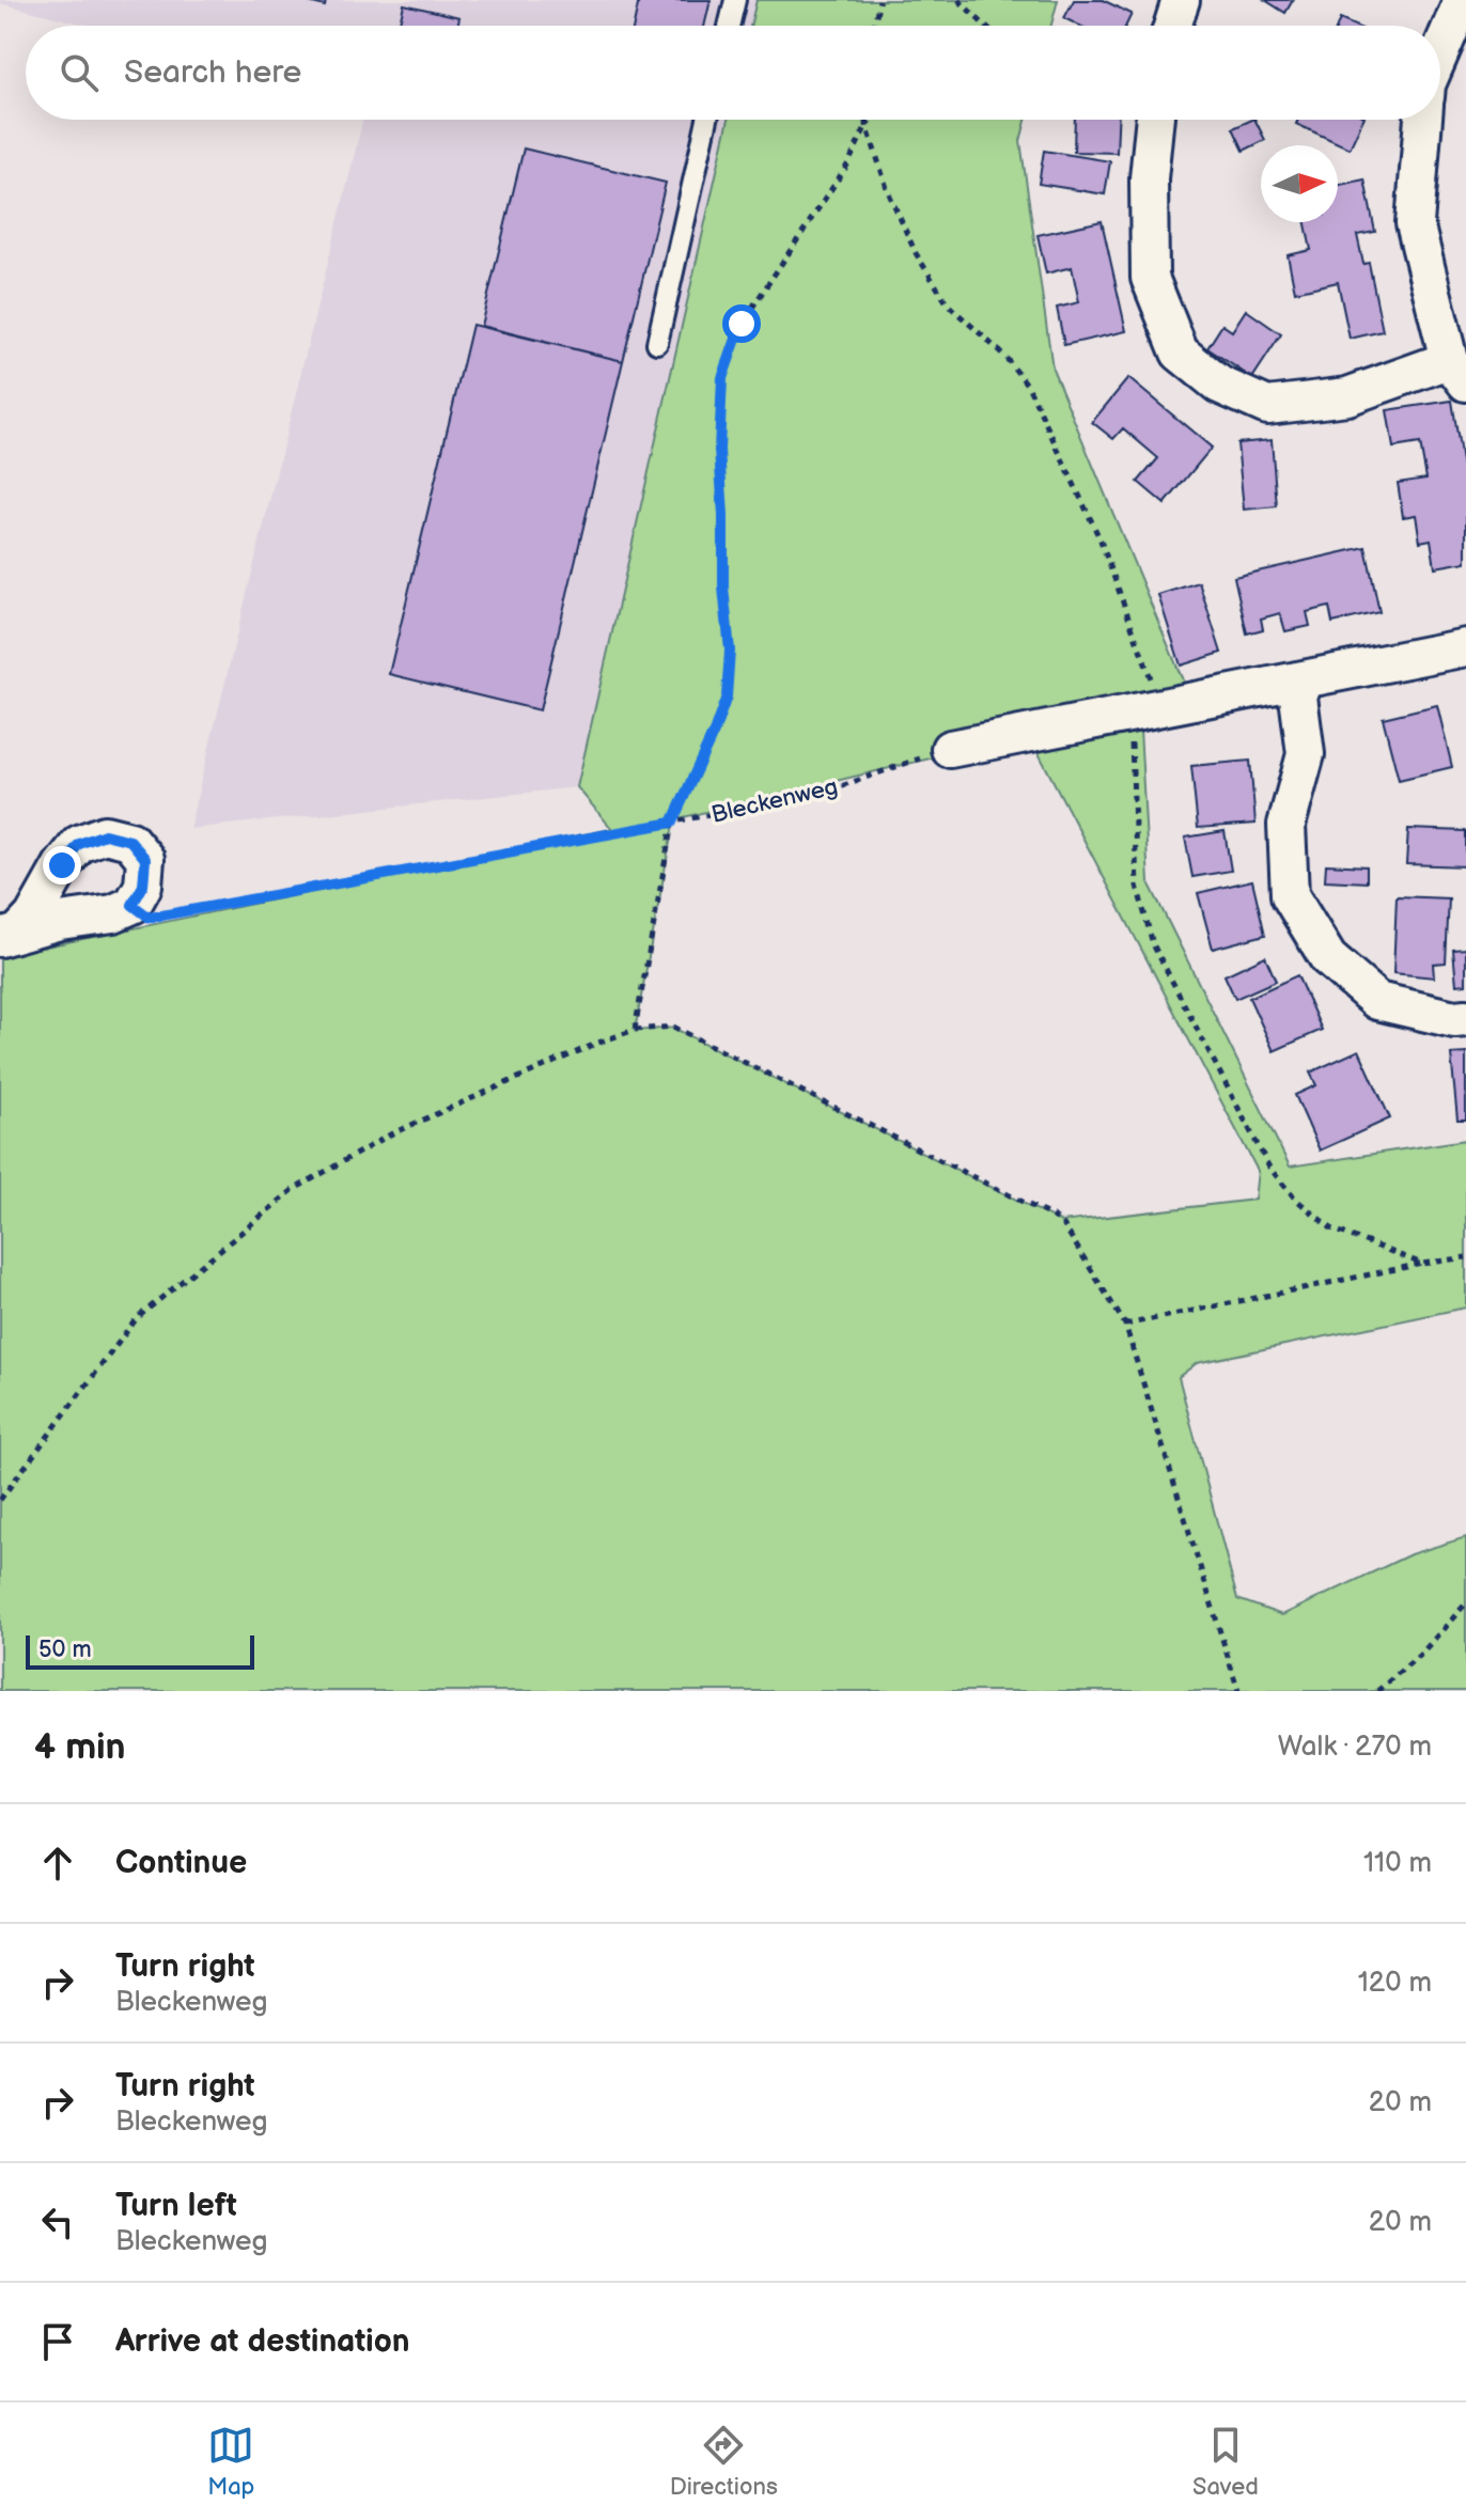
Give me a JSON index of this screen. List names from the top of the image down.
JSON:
{
  "streets": {
    "path": ["Bleckenweg"]
  },
  "scale_bar": "50 m",
  "north": "right",
  "page": {
    "search": "Search here",
    "scale": "50 m",
    "heading": ["4 min", "Walk · 270 m"],
    "list": [
      ["Continue", "110 m"],
      ["Turn right", "Bleckenweg", "120 m"],
      ["Turn right", "Bleckenweg", "20 m"],
      ["Turn left", "Bleckenweg", "20 m"],
      "Arrive at destination"
    ],
    "nav": ["Map", "Directions", "Saved"]
  }
}
